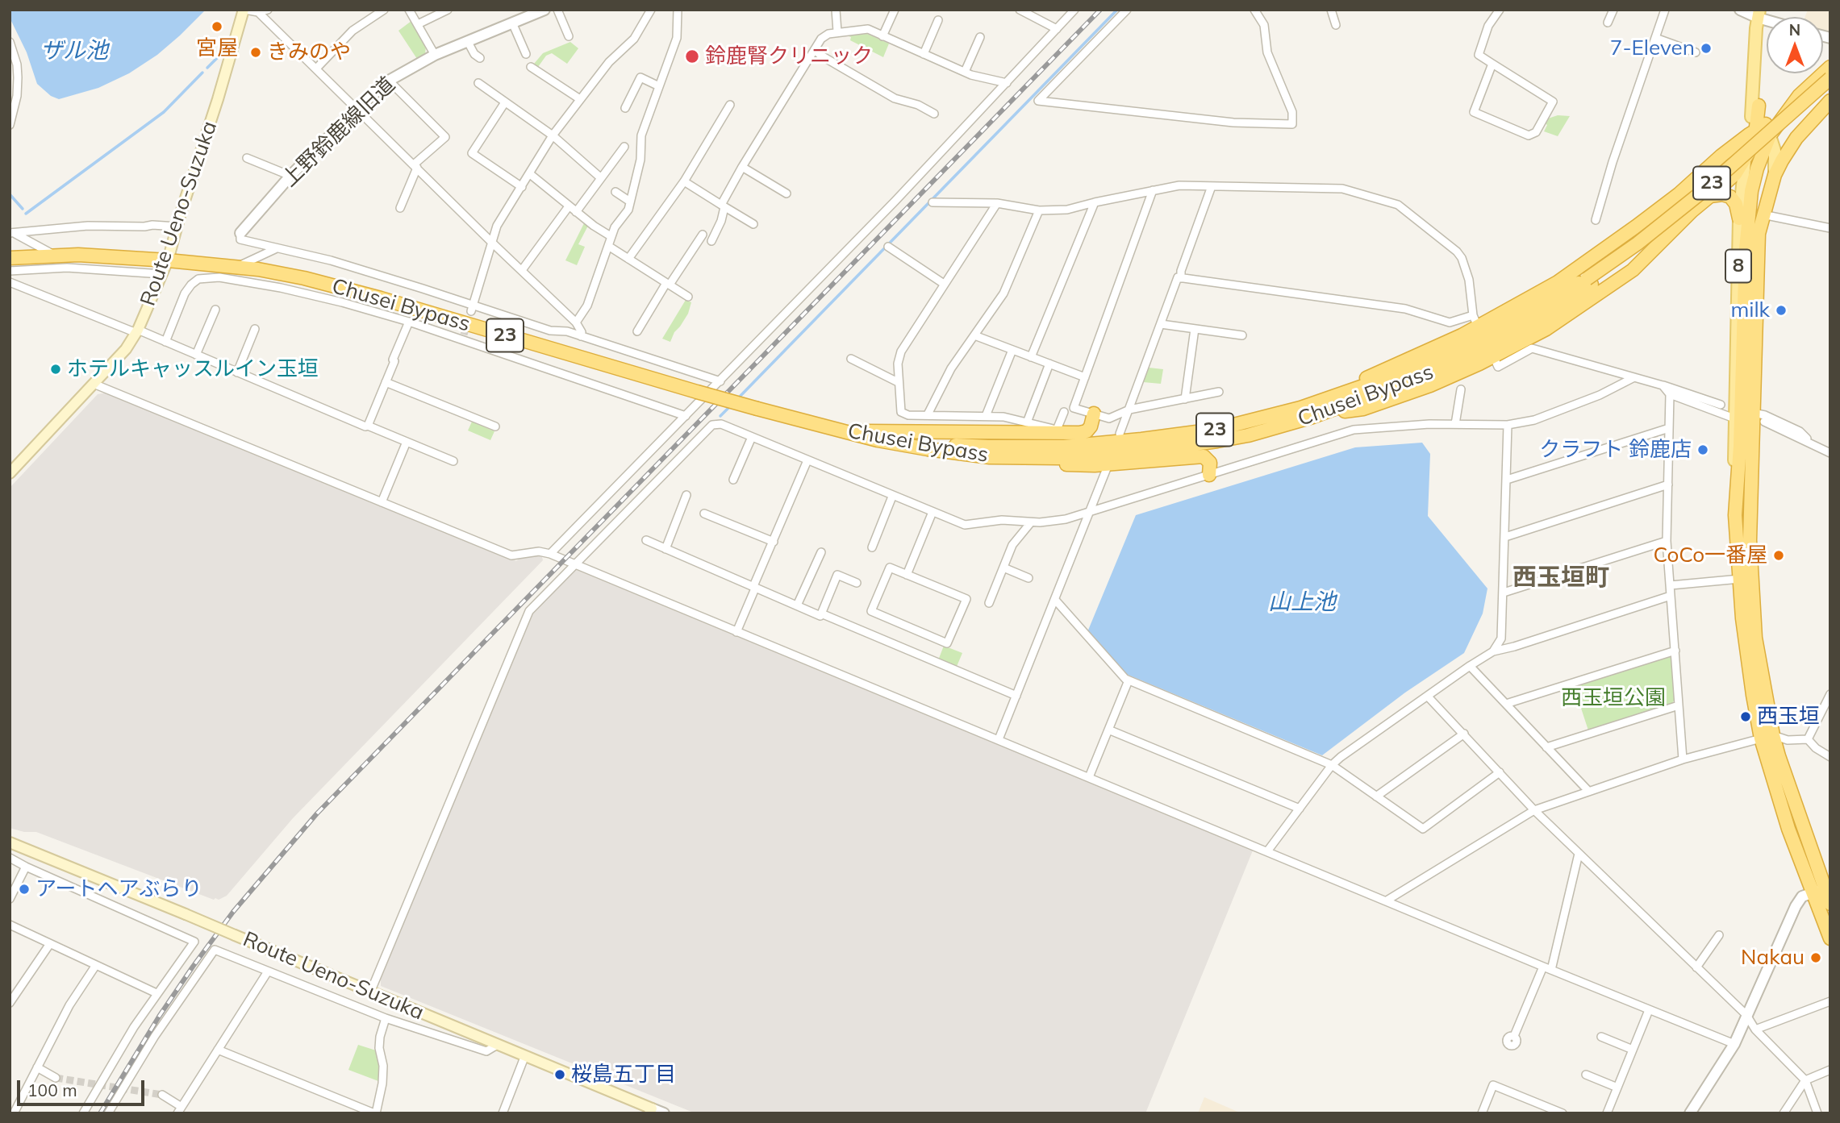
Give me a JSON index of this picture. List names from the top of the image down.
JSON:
{
  "streets": {
    "highway": ["23", "Chusei Bypass"],
    "main road": ["Route Ueno-Suzuka", "8"],
    "street": ["上野鈴鹿線旧道"]
  },
  "crossings": [
    ["23", "8"],
    ["Route Ueno-Suzuka", "Chusei Bypass"]
  ],
  "districts": ["西玉垣町"],
  "water": ["ザル池", "山上池"],
  "parks": ["西玉垣公園"],
  "places": [
    "宮屋",
    "7-Eleven",
    "きみのや",
    "鈴鹿腎クリニック",
    "milk",
    "ホテルキャッスルイン玉垣",
    "クラフト 鈴鹿店",
    "CoCo一番屋",
    "西玉垣",
    "アートヘアぶらり",
    "Nakau",
    "桜島五丁目"
  ],
  "scale_bar": "100 m",
  "north": "top"
}
